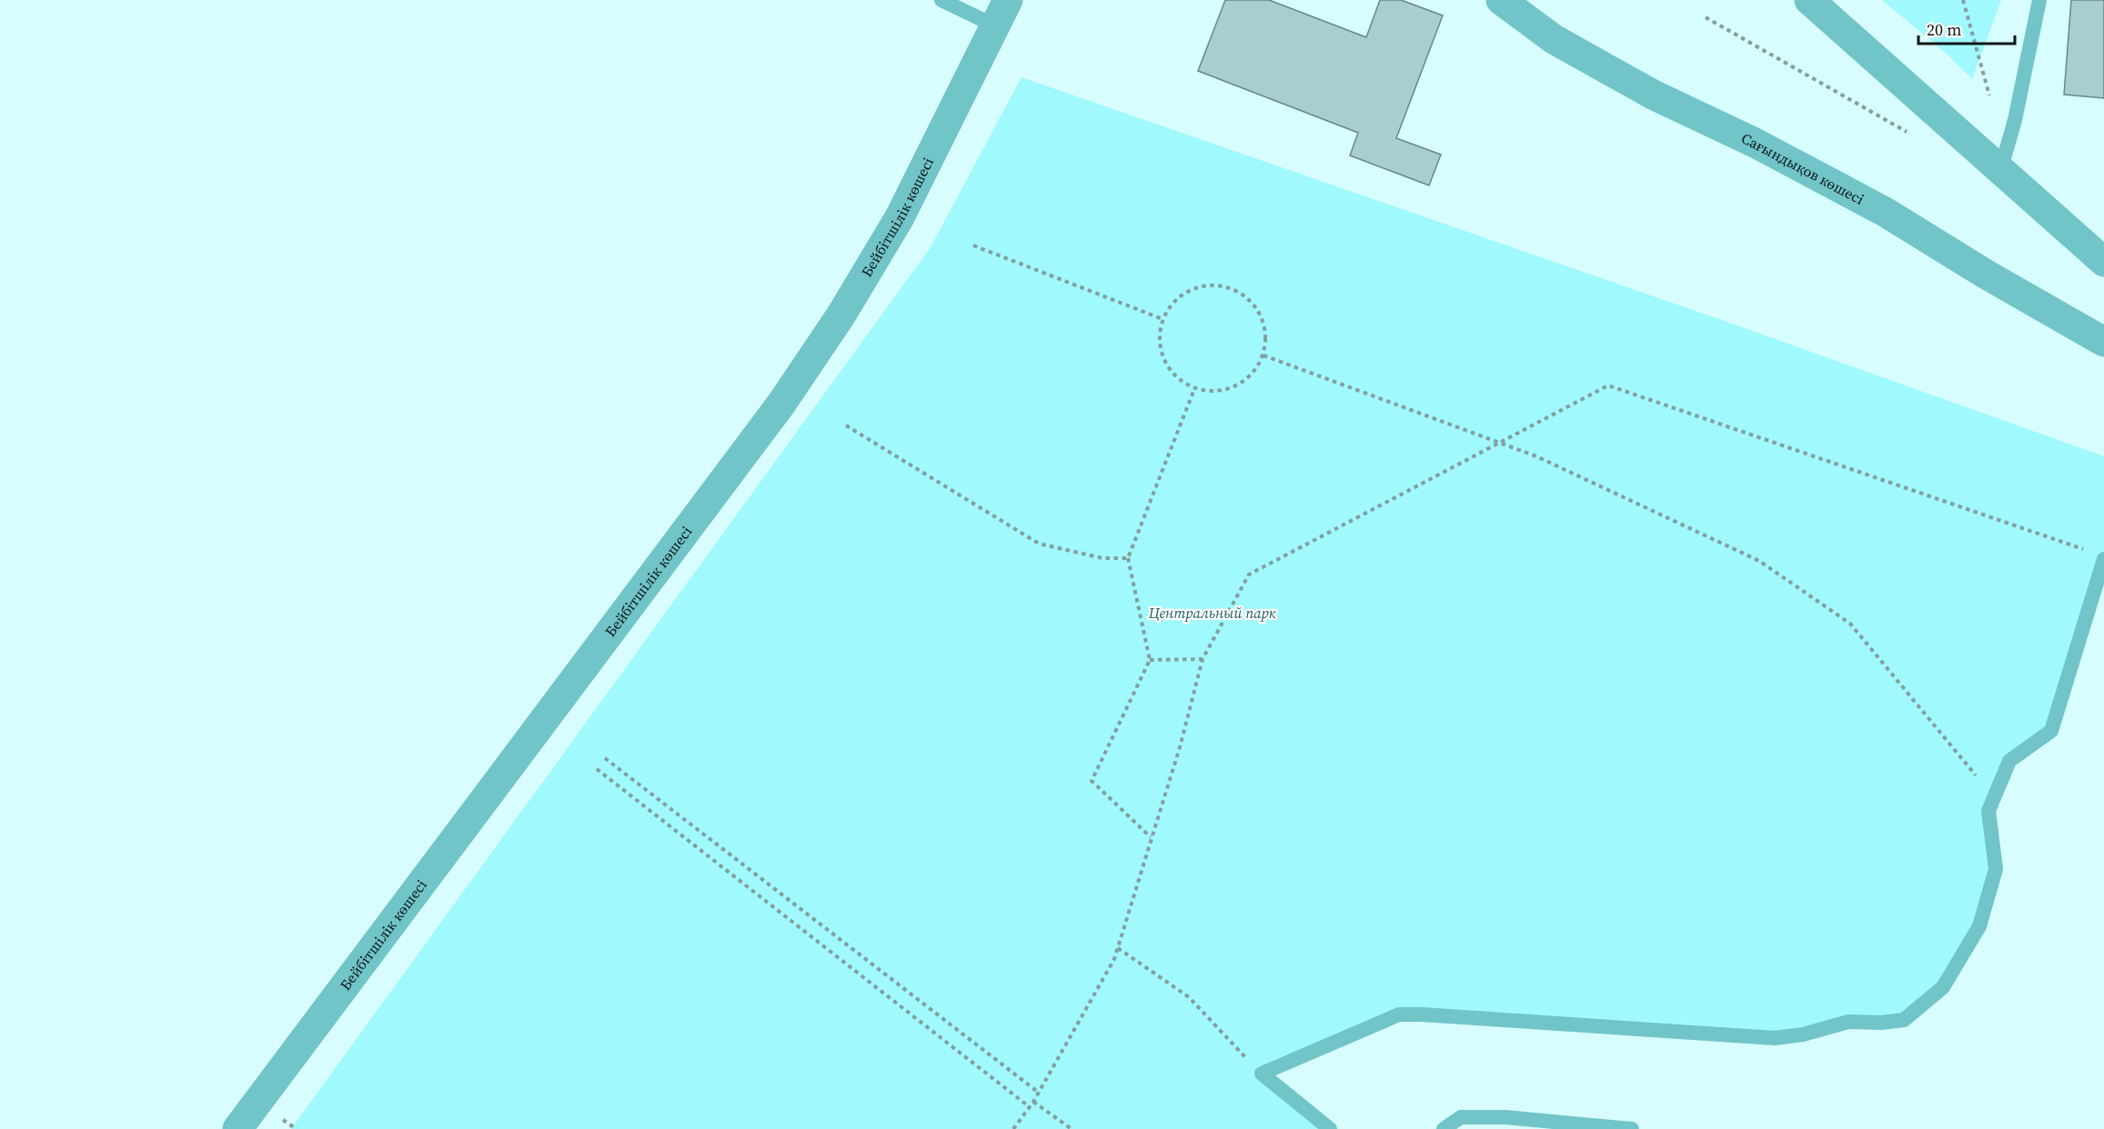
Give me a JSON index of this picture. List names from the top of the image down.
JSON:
{
  "streets": {
    "street": ["Сағындықов көшесі", "Бейбітшілік көшесі"]
  },
  "parks": ["Центральный парк"],
  "scale_bar": "20 m"
}
